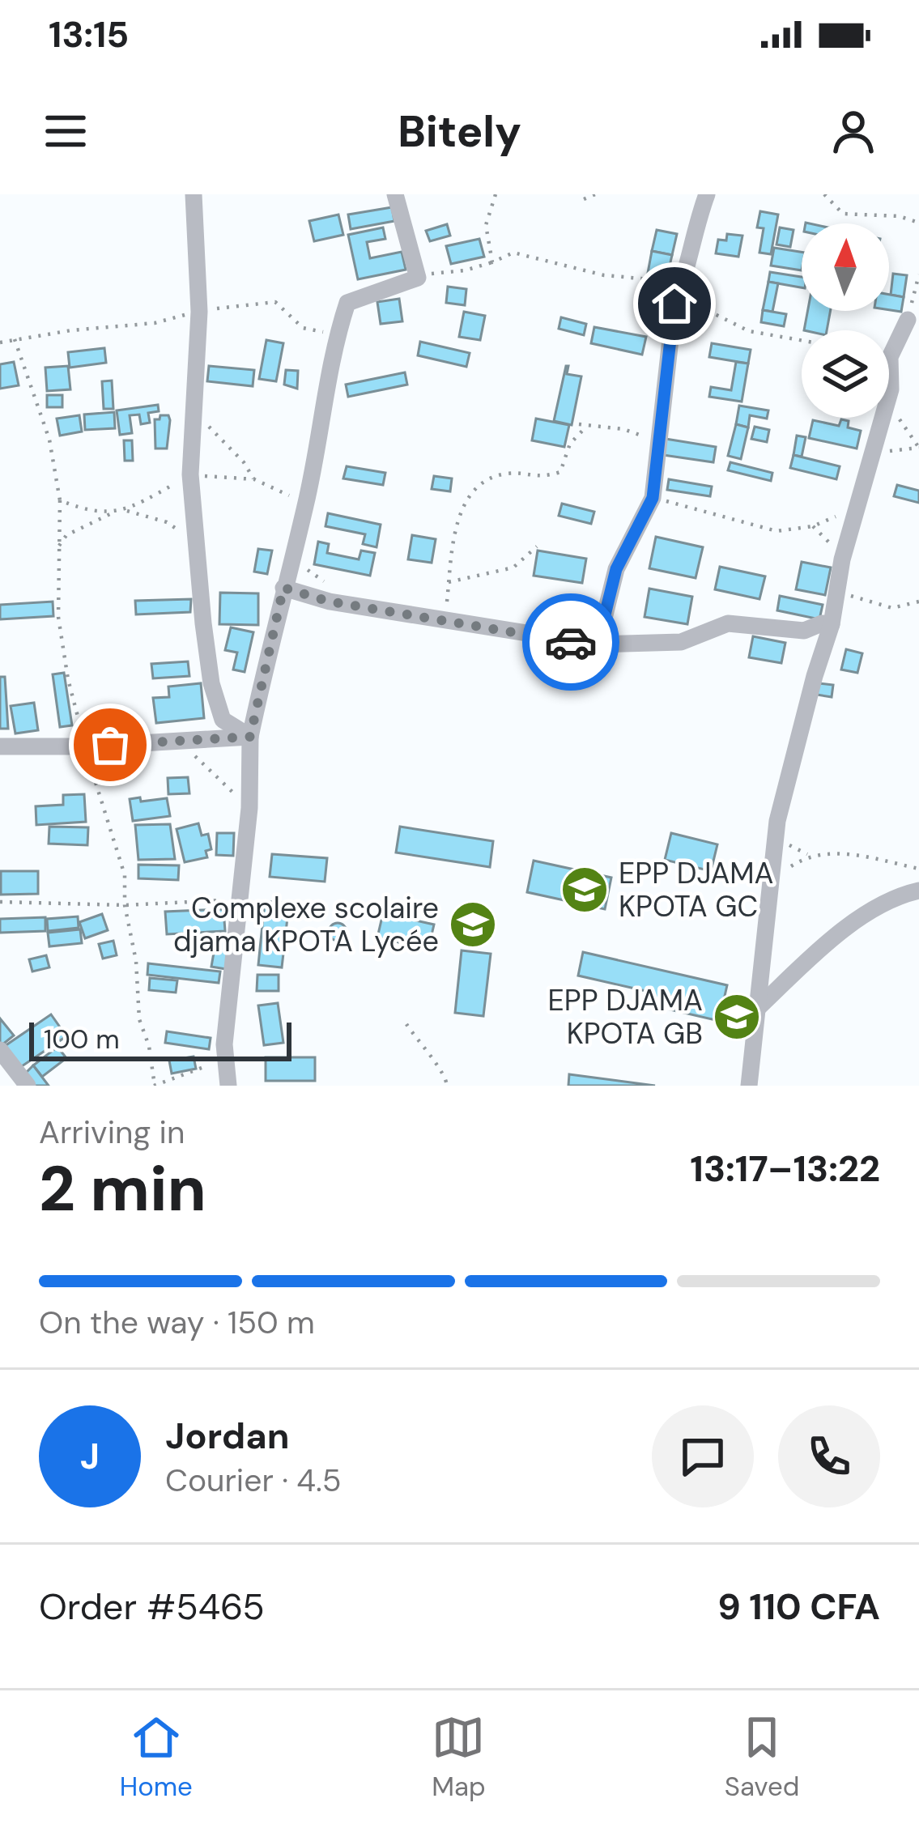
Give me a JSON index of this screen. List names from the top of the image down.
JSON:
{
  "places": {
    "school or university": ["EPP DJAMA KPOTA GC", "Complexe scolaire djama KPOTA Lycée", "EPP DJAMA KPOTA GB"]
  },
  "scale_bar": "100 m",
  "north": "top",
  "page": {
    "status": "13:15",
    "header": "Bitely",
    "scale": "100 m",
    "heading": ["2 min", "Arriving in", "13:17–13:22"],
    "panel": [
      "Jordan",
      "Courier · 4.5",
      "Order #5465",
      "9 110 CFA"
    ],
    "bar": "On the way · 150 m",
    "round": "J",
    "tabs": ["Home", "Map", "Saved"]
  }
}
